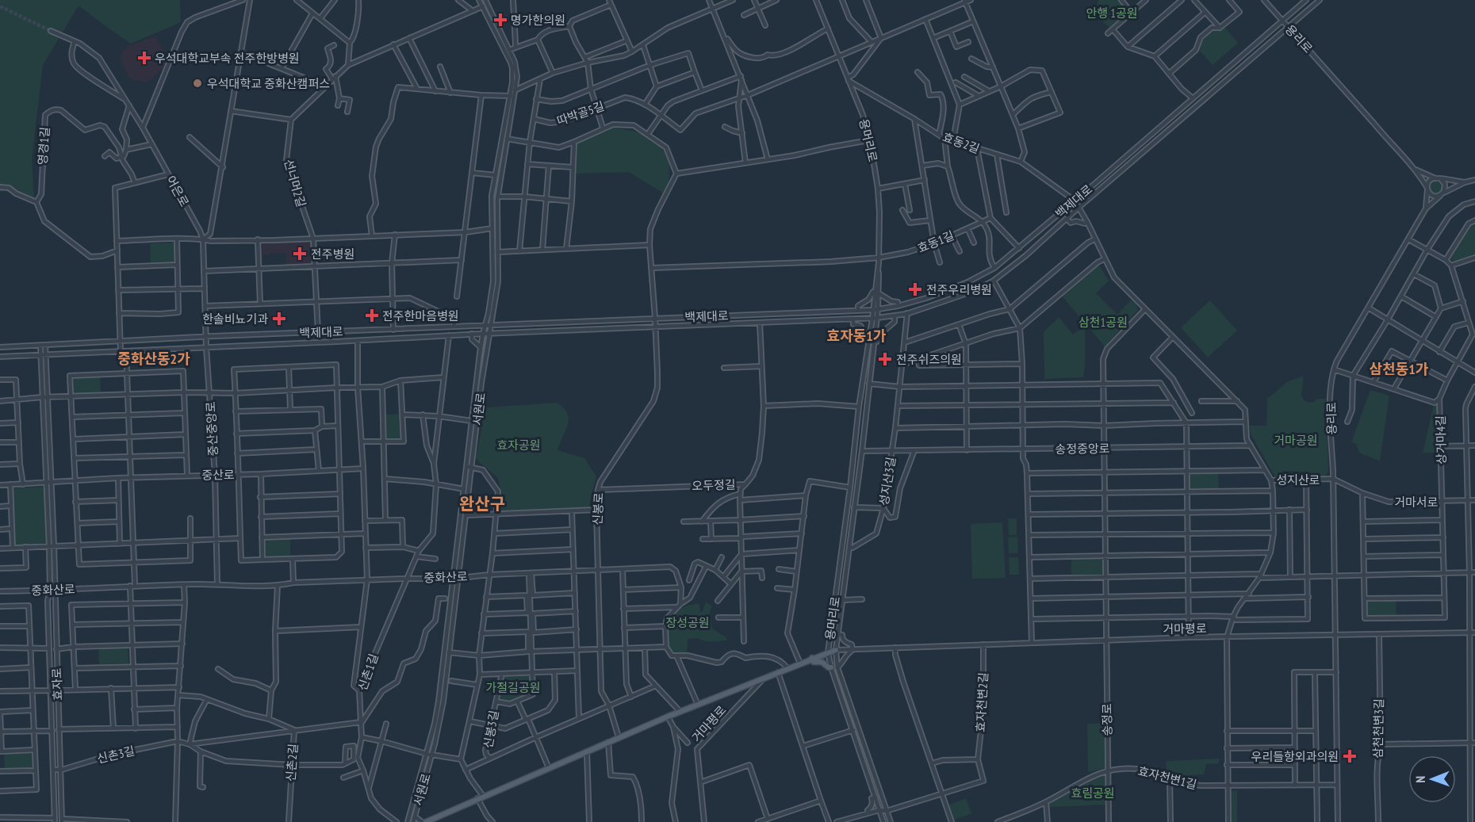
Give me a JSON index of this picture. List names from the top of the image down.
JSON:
{
  "streets": {
    "main road": ["거마평로"],
    "street": [
      "용리로",
      "따박골5길",
      "용머리로",
      "효동2길",
      "영경1길",
      "선너머2길",
      "어은로",
      "백제대로",
      "효동1길",
      "서원로",
      "중산중앙로",
      "상거마4길",
      "송정중앙로",
      "중산로",
      "성지산로",
      "성지산3길",
      "오두정길",
      "거마서로",
      "신봉로",
      "중화산로",
      "신촌1길",
      "효자로",
      "효자천변2길",
      "송정로",
      "삼천천변3길",
      "신봉3길",
      "신촌3길",
      "신촌2길",
      "효자천변1길"
    ]
  },
  "crossings": [
    ["용리로", "백제대로"],
    ["용리로", "성지산로"],
    ["용리로", "거마서로"],
    ["용리로", "거마평로"],
    ["용리로", "효자천변1길"],
    ["따박골5길", "용머리로"],
    ["용머리로", "효동2길"],
    ["용머리로", "백제대로"],
    ["용머리로", "효동1길"],
    ["용머리로", "송정중앙로"],
    ["용머리로", "성지산3길"],
    ["용머리로", "거마평로"],
    ["용머리로", "효자천변2길"],
    ["효동2길", "백제대로"],
    ["효동2길", "성지산로"],
    ["선너머2길", "백제대로"],
    ["어은로", "백제대로"],
    ["어은로", "중산중앙로"],
    ["백제대로", "서원로"],
    ["백제대로", "중산중앙로"],
    ["백제대로", "성지산로"],
    ["백제대로", "성지산3길"],
    ["백제대로", "신봉로"],
    ["백제대로", "효자로"],
    ["서원로", "중화산로"],
    ["서원로", "신봉3길"],
    ["중산중앙로", "중산로"],
    ["중산중앙로", "중화산로"],
    ["상거마4길", "거마서로"],
    ["송정중앙로", "성지산로"],
    ["송정중앙로", "성지산3길"],
    ["송정중앙로", "송정로"],
    ["중산로", "효자로"],
    ["성지산로", "거마서로"],
    ["성지산로", "송정로"],
    ["오두정길", "신봉로"],
    ["신봉로", "중화산로"],
    ["신봉로", "거마평로"],
    ["중화산로", "신촌1길"],
    ["중화산로", "효자로"],
    ["중화산로", "신봉3길"],
    ["거마평로", "효자천변2길"],
    ["거마평로", "송정로"],
    ["거마평로", "삼천천변3길"],
    ["신촌1길", "신촌3길"],
    ["효자로", "신촌3길"],
    ["송정로", "효자천변1길"],
    ["신촌3길", "신촌2길"]
  ],
  "districts": [
    "효자동1가",
    "중화산동2가",
    "삼천동1가",
    "완산구"
  ],
  "parks": [
    "안행 1공원",
    "삼천1공원",
    "거마공원",
    "효자공원",
    "장성공원",
    "가절길공원",
    "효림공원"
  ],
  "places": {
    "health": [
      "명가한의원",
      "우석대학교부속 전주한방병원",
      "전주병원",
      "전주우리병원",
      "전주한마음병원",
      "한솔비뇨기과",
      "전주쉬즈의원",
      "우리들항외과의원"
    ],
    "other": ["우석대학교 중화산캠퍼스"]
  },
  "north": "left"
}
